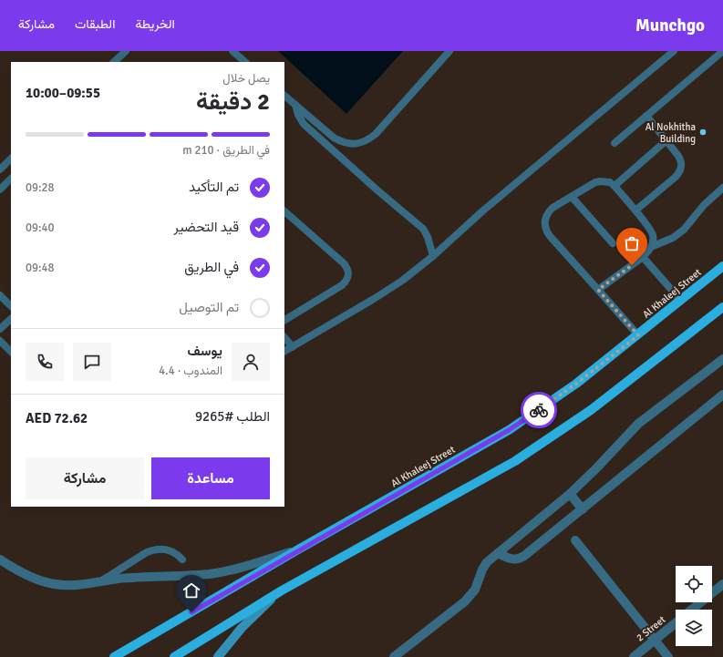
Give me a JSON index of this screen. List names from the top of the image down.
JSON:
{
  "streets": {
    "main road": ["Al Khaleej Street"],
    "street": ["2 Street"]
  },
  "places": ["Al Nokhitha Building"],
  "page": {
    "header": "Munchgo",
    "nav": ["الخريطة", "الطبقات", "مشاركة"],
    "heading": ["2 دقيقة", "يصل خلال", "09:55–10:00"],
    "panel": [
      "يوسف",
      "المندوب · 4.4",
      "الطلب #9265",
      "AED 72.62"
    ],
    "bar": "في الطريق · 210 m",
    "list": [
      ["تم التأكيد", "09:28"],
      ["قيد التحضير", "09:40"],
      ["في الطريق", "09:48"],
      "تم التوصيل"
    ],
    "buttons": ["مساعدة", "مشاركة"]
  }
}
